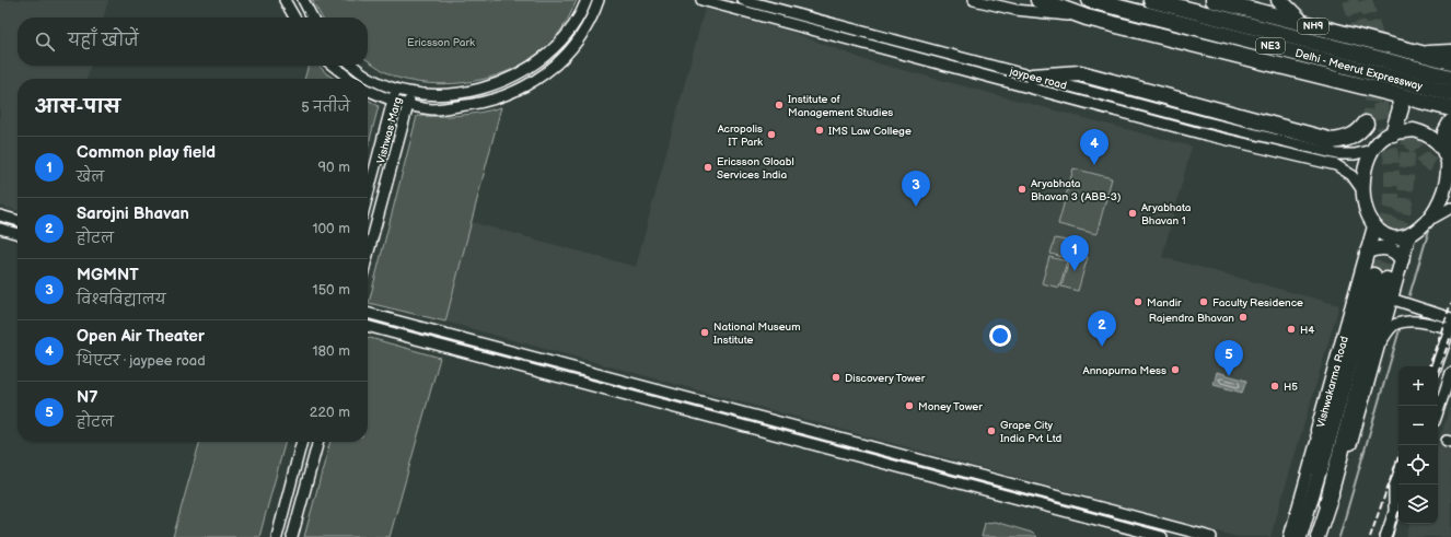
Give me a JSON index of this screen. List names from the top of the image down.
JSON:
{
  "streets": {
    "highway": ["NH9", "NE3", "Delhi - Meerut Expressway"],
    "main road": ["Vishwakarma Road"],
    "street": ["jaypee road", "Vishwas Marg"]
  },
  "crossings": [
    ["jaypee road", "Vishwakarma Road"]
  ],
  "parks": ["Ericsson Park"],
  "places": [
    "Institute of Management Studies",
    "IMS Law College",
    "Acropolis IT Park",
    "Ericsson Gloabl Services India",
    "Aryabhata Bhavan 3 (ABB-3)",
    "Aryabhata Bhavan 1",
    "Mandir",
    "Faculty Residence",
    "Rajendra Bhavan",
    "H4",
    "National Museum Institute",
    "Annapurna Mess",
    "Discovery Tower",
    "H5",
    "Money Tower",
    "Grape City India Pvt Ltd"
  ],
  "page": {
    "search": "यहाँ खोजें",
    "heading": ["आस-पास", "5 नतीजे"],
    "pins": [
      "4",
      "3",
      "1",
      "2",
      "5"
    ],
    "list": [
      {
        "mark": "1",
        "name": "Common play field",
        "note": "खेल",
        "value": "90 m"
      },
      {
        "mark": "2",
        "name": "Sarojni Bhavan",
        "note": "होटल",
        "value": "100 m"
      },
      {
        "mark": "3",
        "name": "MGMNT",
        "note": "विश्वविद्यालय",
        "value": "150 m"
      },
      {
        "mark": "4",
        "name": "Open Air Theater",
        "note": "थिएटर · jaypee road",
        "value": "180 m"
      },
      {
        "mark": "5",
        "name": "N7",
        "note": "होटल",
        "value": "220 m"
      }
    ],
    "map_buttons": ["+", "−"]
  }
}
